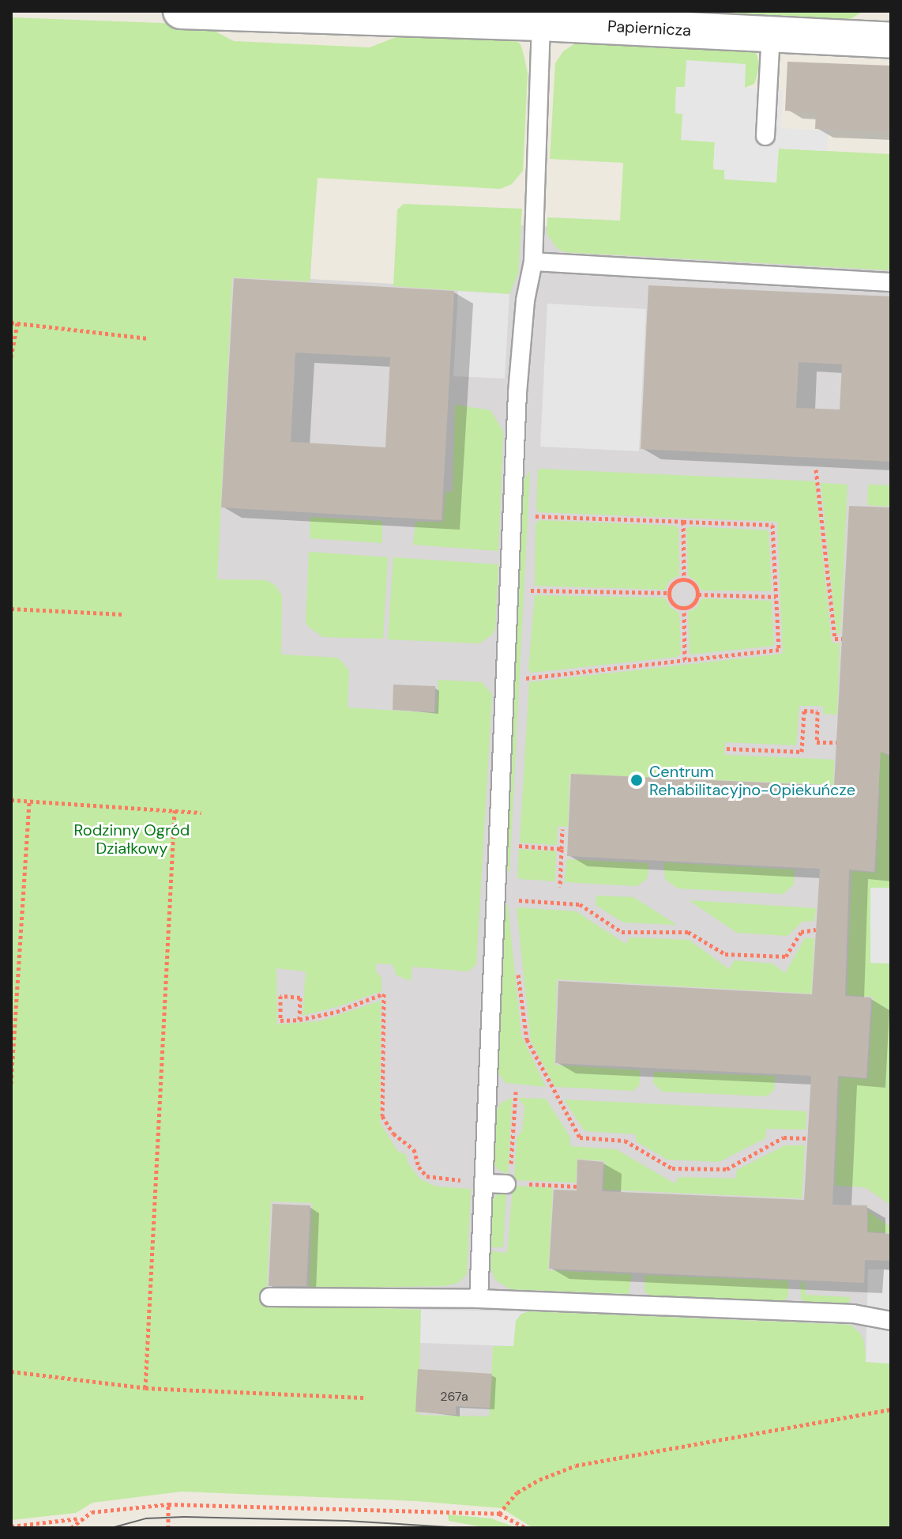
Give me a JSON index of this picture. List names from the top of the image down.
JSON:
{
  "streets": {
    "street": ["Papiernicza"]
  },
  "parks": ["Rodzinny Ogród Działkowy"],
  "places": ["Centrum Rehabilitacyjno-Opiekuńcze"],
  "house_numbers": ["267a"]
}
